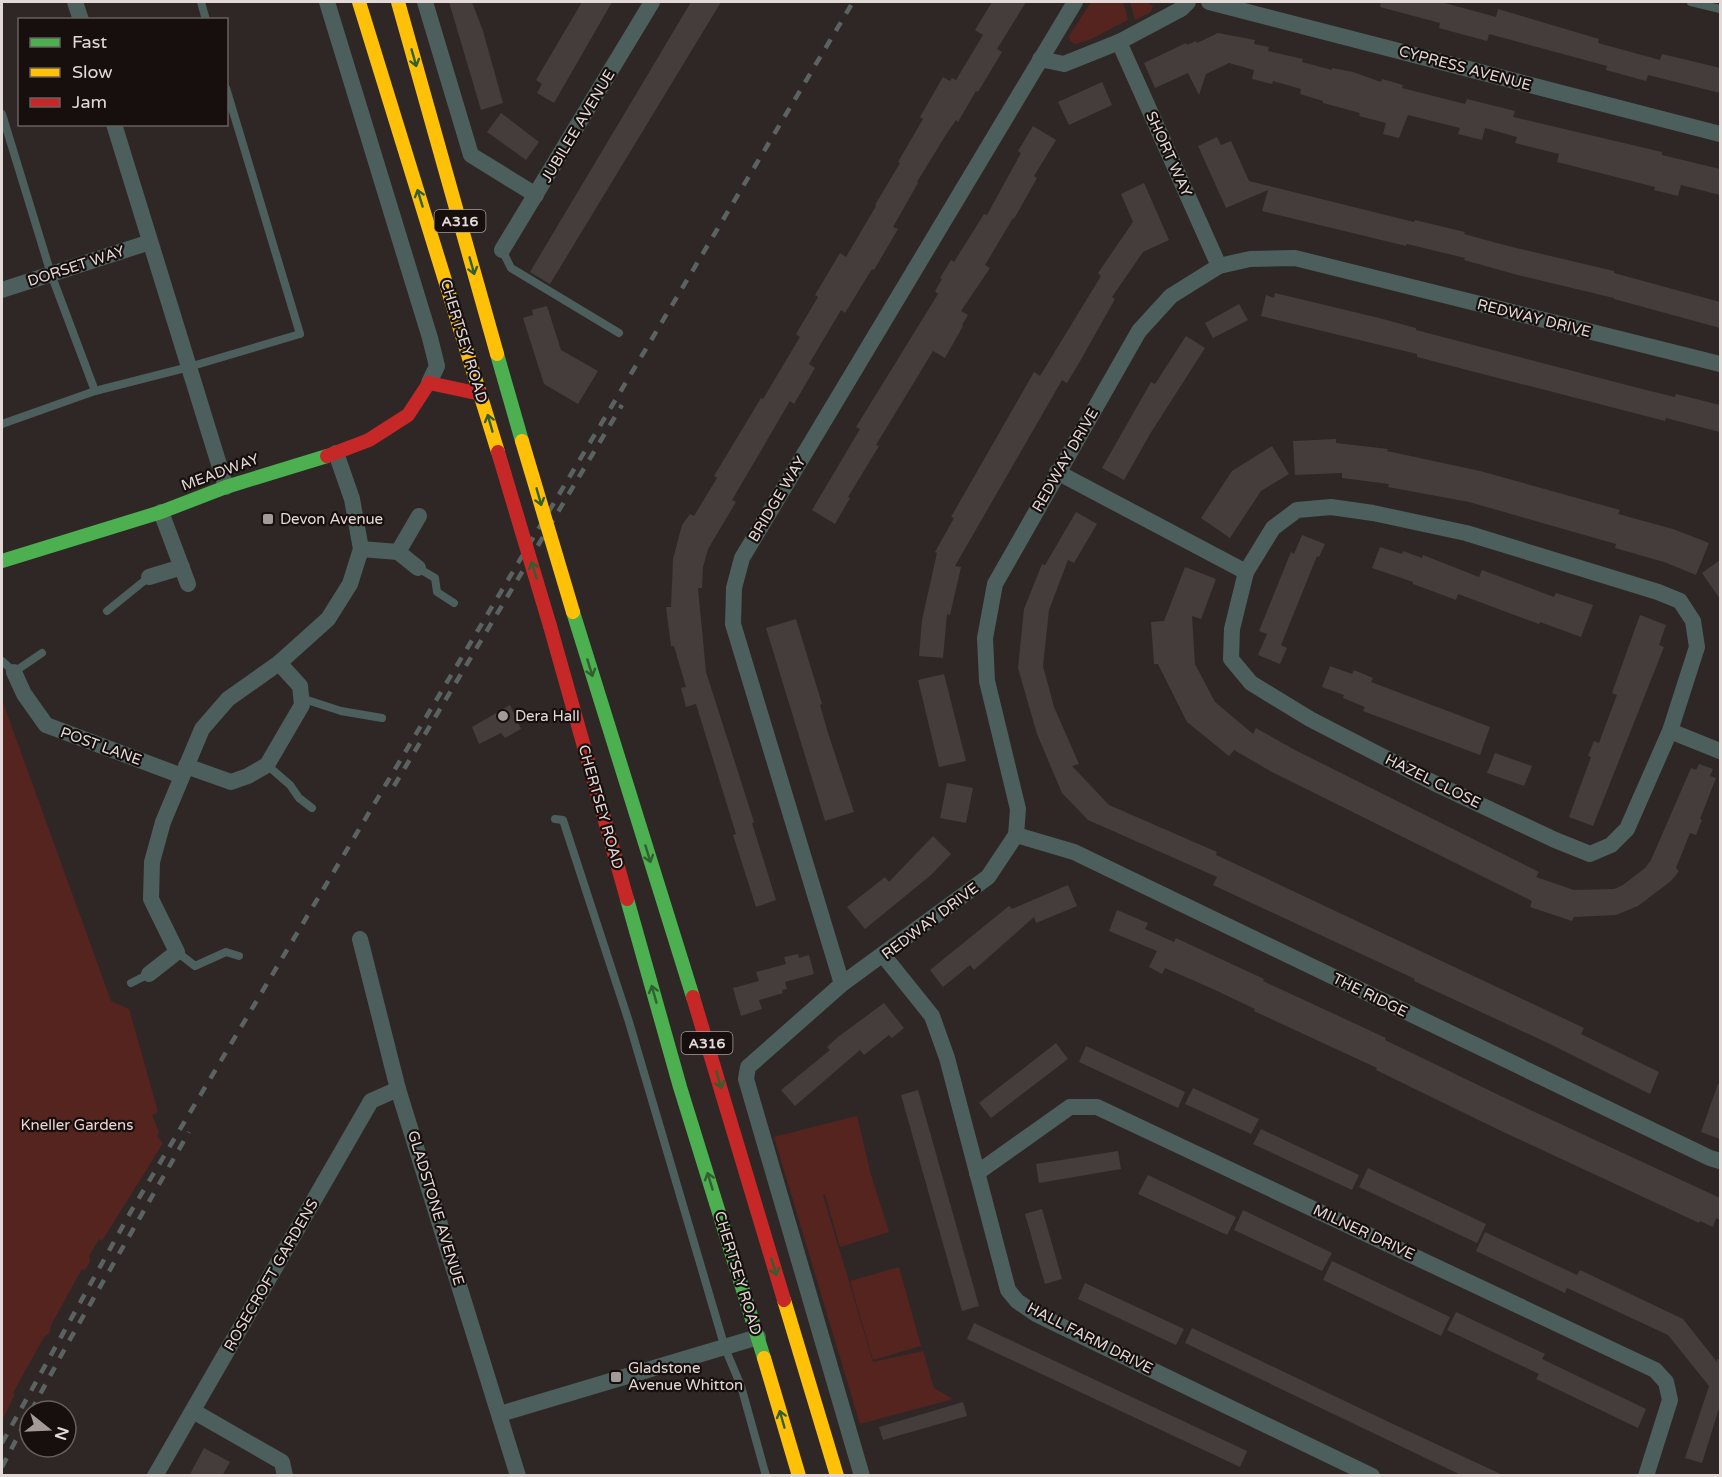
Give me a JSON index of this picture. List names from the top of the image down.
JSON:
{
  "streets": {
    "main road": ["A316", "CHERTSEY ROAD", "MEADWAY"],
    "street": [
      "CYPRESS AVENUE",
      "JUBILEE AVENUE",
      "SHORT WAY",
      "DORSET WAY",
      "REDWAY DRIVE",
      "BRIDGE WAY",
      "POST LANE",
      "HAZEL CLOSE",
      "THE RIDGE",
      "GLADSTONE AVENUE",
      "MILNER DRIVE",
      "ROSECROFT GARDENS",
      "HALL FARM DRIVE"
    ]
  },
  "crossings": [
    ["SHORT WAY", "REDWAY DRIVE"],
    ["REDWAY DRIVE", "BRIDGE WAY"],
    ["REDWAY DRIVE", "THE RIDGE"],
    ["REDWAY DRIVE", "HALL FARM DRIVE"],
    ["GLADSTONE AVENUE", "ROSECROFT GARDENS"],
    ["MILNER DRIVE", "HALL FARM DRIVE"]
  ],
  "parks": ["Kneller Gardens"],
  "places": {
    "transit": ["Devon Avenue", "Gladstone Avenue Whitton"],
    "other": ["Dera Hall"]
  },
  "legend": ["Fast", "Slow", "Jam"],
  "north": "right"
}
